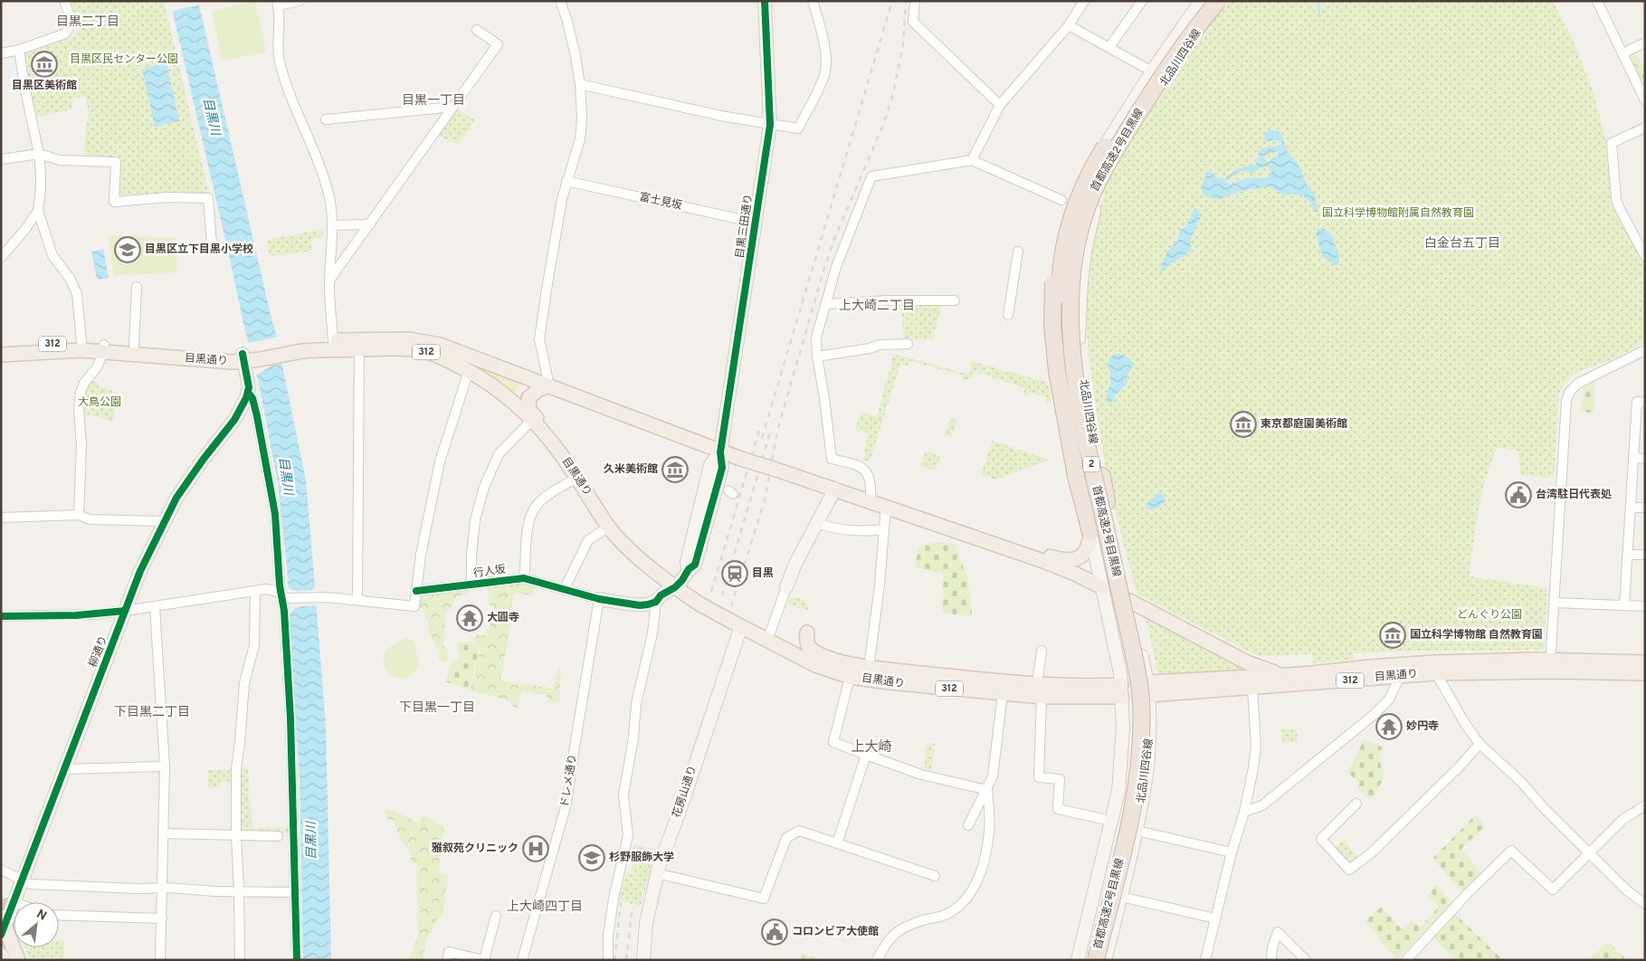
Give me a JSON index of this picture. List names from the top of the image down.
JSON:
{
  "streets": {
    "highway": ["首都高速2号目黒線", "2"],
    "main road": [
      "北品川四谷線",
      "目黒三田通り",
      "312",
      "目黒通り",
      "柳通り",
      "花房山通り"
    ],
    "street": ["富士見坂", "行人坂", "ドレメ通り"]
  },
  "crossings": [
    ["北品川四谷線", "目黒通り"],
    ["富士見坂", "目黒三田通り"],
    ["目黒三田通り", "目黒通り"],
    ["目黒通り", "花房山通り"],
    ["行人坂", "ドレメ通り"]
  ],
  "districts": [
    "目黒二丁目",
    "目黒一丁目",
    "白金台五丁目",
    "上大崎二丁目",
    "下目黒一丁目",
    "下目黒二丁目",
    "上大崎",
    "上大崎四丁目"
  ],
  "water": ["目黒川"],
  "parks": [
    "目黒区民センター公園",
    "国立科学博物館附属自然教育園",
    "大鳥公園",
    "どんぐり公園"
  ],
  "places": {
    "museum": [
      "目黒区美術館",
      "東京都庭園美術館",
      "久米美術館",
      "国立科学博物館 自然教育園"
    ],
    "school or university": ["目黒区立下目黒小学校", "杉野服飾大学"],
    "public building": ["台湾駐日代表処", "コロンビア大使館"],
    "station": ["目黒"],
    "temple": ["大圓寺", "妙円寺"],
    "hospital": ["雅叙苑クリニック"]
  },
  "north": "top right"
}
